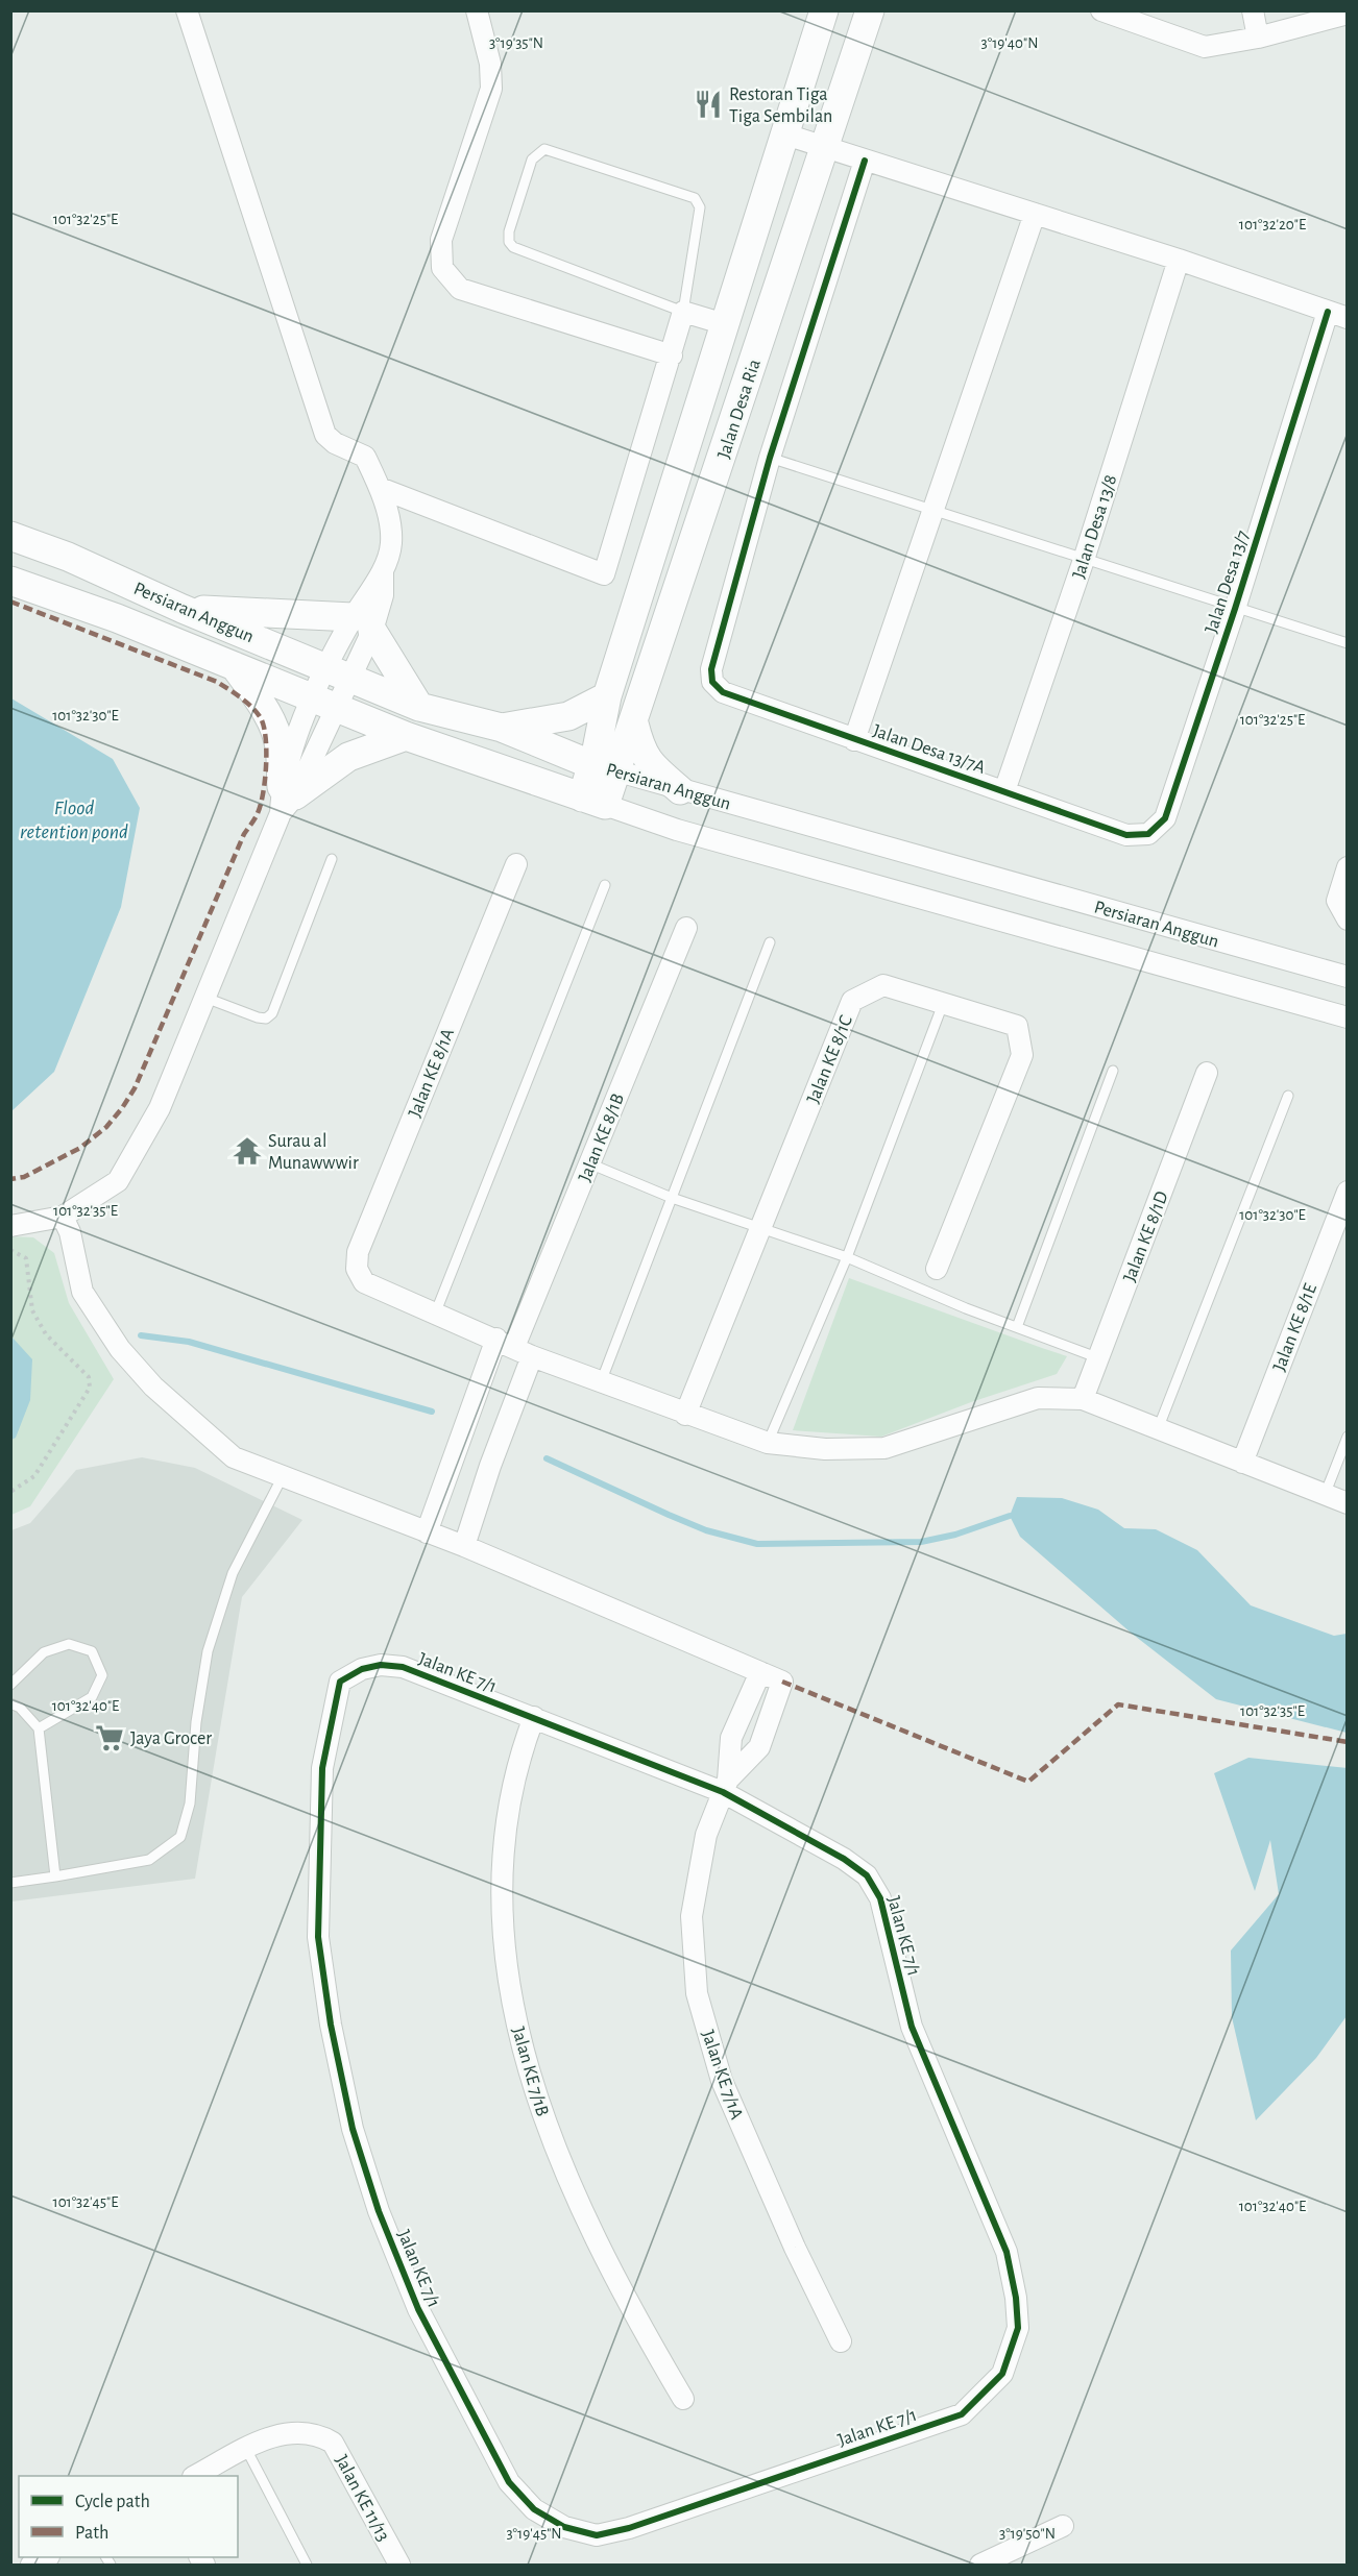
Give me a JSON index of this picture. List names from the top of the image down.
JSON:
{
  "streets": {
    "main road": ["Jalan Desa Ria", "Persiaran Anggun"],
    "street": [
      "Jalan Desa 13/8",
      "Jalan Desa 13/7",
      "Jalan Desa 13/7A",
      "Jalan KE 8/1C",
      "Jalan KE 8/1A",
      "Jalan KE 8/1B",
      "Jalan KE 8/1D",
      "Jalan KE 8/1E",
      "Jalan KE 7/1",
      "Jalan KE 7/1B",
      "Jalan KE 7/1A",
      "Jalan KE 11/13"
    ]
  },
  "crossings": [
    ["Jalan Desa Ria", "Persiaran Anggun"],
    ["Jalan Desa 13/8", "Jalan Desa 13/7A"],
    ["Jalan Desa 13/7", "Jalan Desa 13/7A"],
    ["Jalan KE 7/1", "Jalan KE 7/1B"],
    ["Jalan KE 7/1", "Jalan KE 7/1A"]
  ],
  "water": ["Flood retention pond"],
  "places": {
    "restaurant": ["Restoran Tiga Tiga Sembilan"],
    "temple": ["Surau al Munawwwir"],
    "supermarket": ["Jaya Grocer"]
  },
  "legend": ["Cycle path", "Path"],
  "coordinates": [
    "3°19'35\"N",
    "3°19'40\"N",
    "101°32'25\"E",
    "101°32'20\"E",
    "101°32'30\"E",
    "101°32'35\"E",
    "101°32'40\"E",
    "101°32'45\"E",
    "3°19'45\"N",
    "3°19'50\"N"
  ]
}
